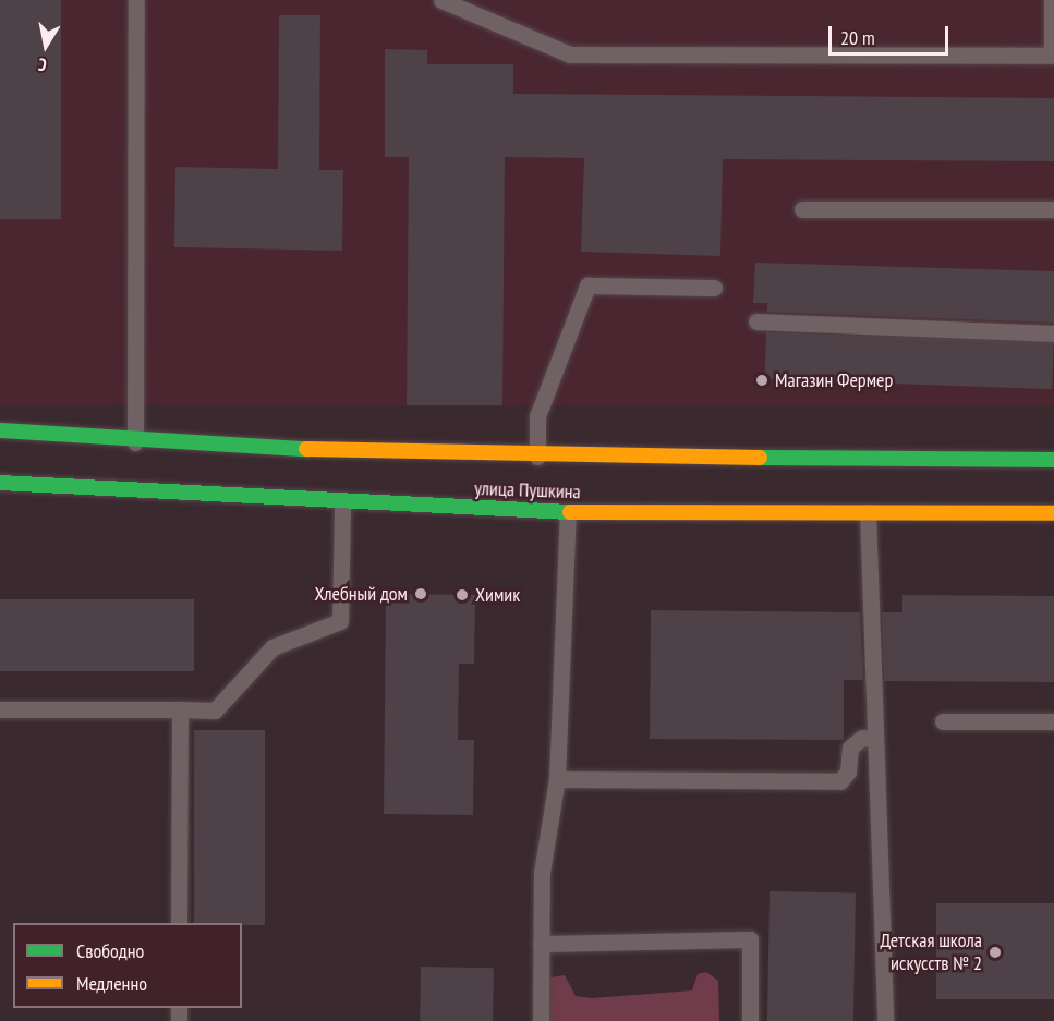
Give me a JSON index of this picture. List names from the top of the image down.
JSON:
{
  "streets": {
    "main road": ["улица Пушкина"]
  },
  "places": [
    "Магазин Фермер",
    "Хлебный дом",
    "Химик",
    "Детская школа искусств № 2"
  ],
  "legend": ["Свободно", "Медленно"],
  "scale_bar": "20 m",
  "north": "bottom"
}
